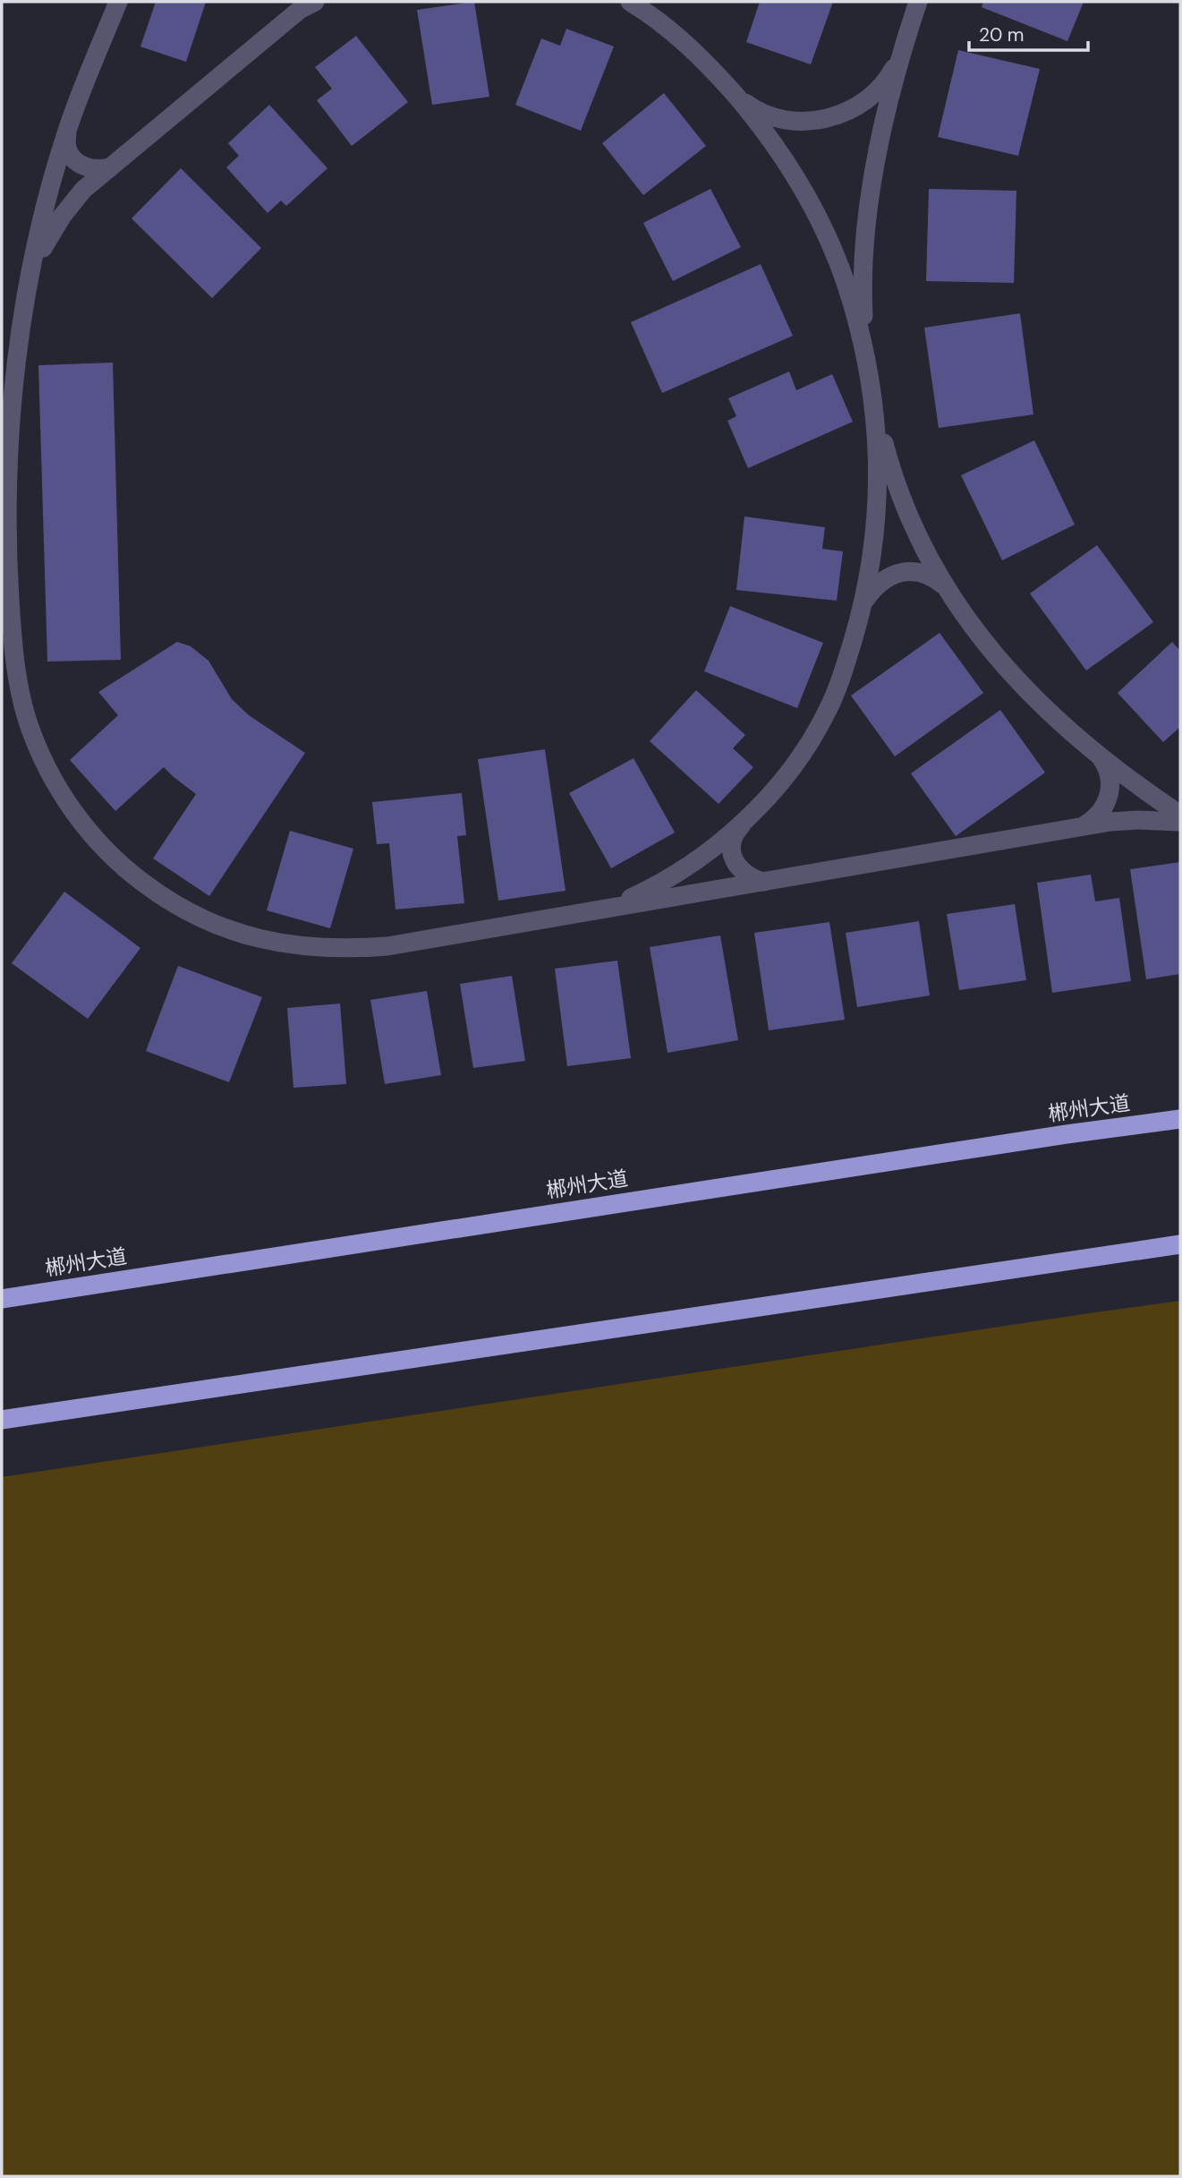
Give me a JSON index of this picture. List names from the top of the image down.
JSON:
{
  "streets": {
    "highway": ["郴州大道"]
  },
  "scale_bar": "20 m"
}
